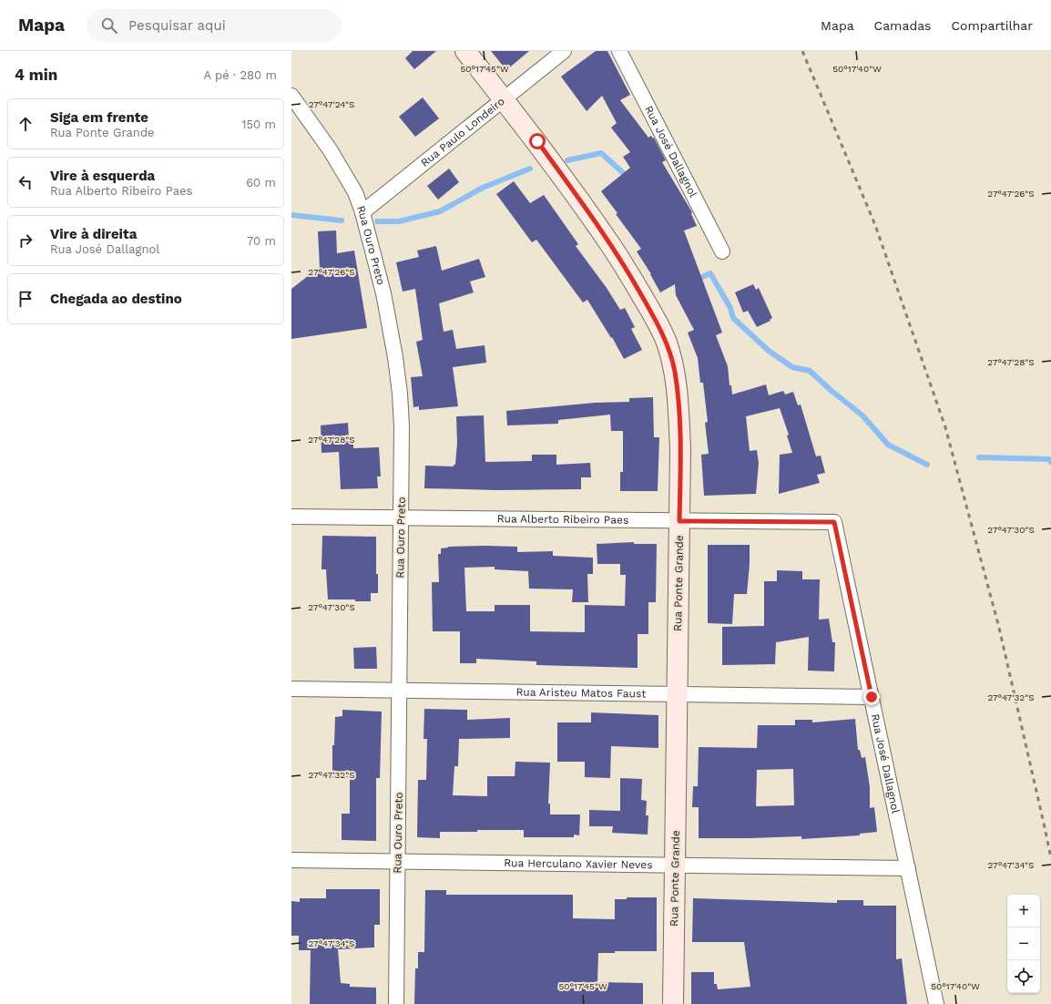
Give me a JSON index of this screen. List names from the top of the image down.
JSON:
{
  "streets": {
    "street": [
      "Rua Paulo Londeiro",
      "Rua José Dallagnol",
      "Rua Ouro Preto",
      "Rua Alberto Ribeiro Paes",
      "Rua Ponte Grande",
      "Rua Aristeu Matos Faust",
      "Rua Herculano Xavier Neves"
    ]
  },
  "crossings": [
    ["Rua Paulo Londeiro", "Rua Ouro Preto"],
    ["Rua Paulo Londeiro", "Rua Ponte Grande"],
    ["Rua José Dallagnol", "Rua Alberto Ribeiro Paes"],
    ["Rua José Dallagnol", "Rua Aristeu Matos Faust"],
    ["Rua José Dallagnol", "Rua Herculano Xavier Neves"],
    ["Rua Ouro Preto", "Rua Alberto Ribeiro Paes"],
    ["Rua Ouro Preto", "Rua Aristeu Matos Faust"],
    ["Rua Ouro Preto", "Rua Herculano Xavier Neves"],
    ["Rua Alberto Ribeiro Paes", "Rua Ponte Grande"],
    ["Rua Ponte Grande", "Rua Aristeu Matos Faust"],
    ["Rua Ponte Grande", "Rua Herculano Xavier Neves"]
  ],
  "page": {
    "header": "Mapa",
    "search": "Pesquisar aqui",
    "nav": ["Mapa", "Camadas", "Compartilhar"],
    "heading": ["4 min", "A pé · 280 m"],
    "list": [
      ["Siga em frente", "Rua Ponte Grande", "150 m"],
      ["Vire à esquerda", "Rua Alberto Ribeiro Paes", "60 m"],
      ["Vire à direita", "Rua José Dallagnol", "70 m"],
      "Chegada ao destino"
    ],
    "map_buttons": ["+", "−"]
  },
  "coordinates": [
    "50°17'45\"W",
    "50°17'40\"W",
    "27°47'24\"S",
    "27°47'26\"S",
    "27°47'28\"S",
    "27°47'30\"S",
    "27°47'32\"S",
    "27°47'34\"S"
  ]
}
